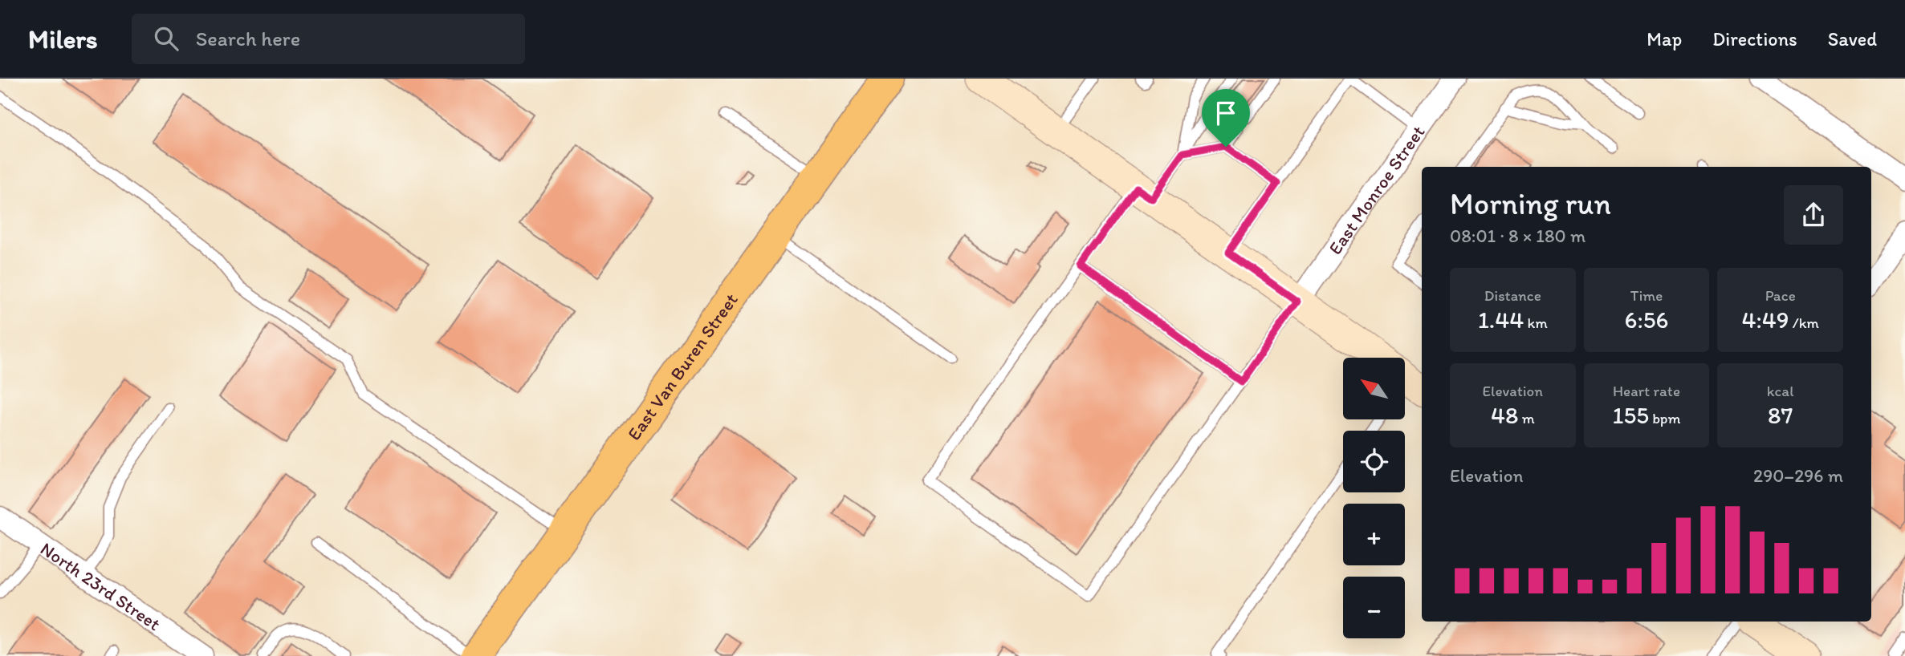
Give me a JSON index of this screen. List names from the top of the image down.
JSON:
{
  "streets": {
    "main road": ["East Van Buren Street"],
    "street": ["East Monroe Street", "North 23rd Street"]
  },
  "north": "top left",
  "page": {
    "header": "Milers",
    "search": "Search here",
    "nav": ["Map", "Directions", "Saved"],
    "heading": ["Morning run", "08:01 · 8 × 180 m"],
    "stats": [
      ["Distance", "1.44 km"],
      ["Time", "6:56"],
      ["Pace", "4:49 /km"],
      ["Elevation", "48 m"],
      ["Heart rate", "155 bpm"],
      ["kcal", "87"]
    ],
    "map_buttons": ["+", "−"],
    "chart": ["Elevation", "290–296 m"]
  }
}
